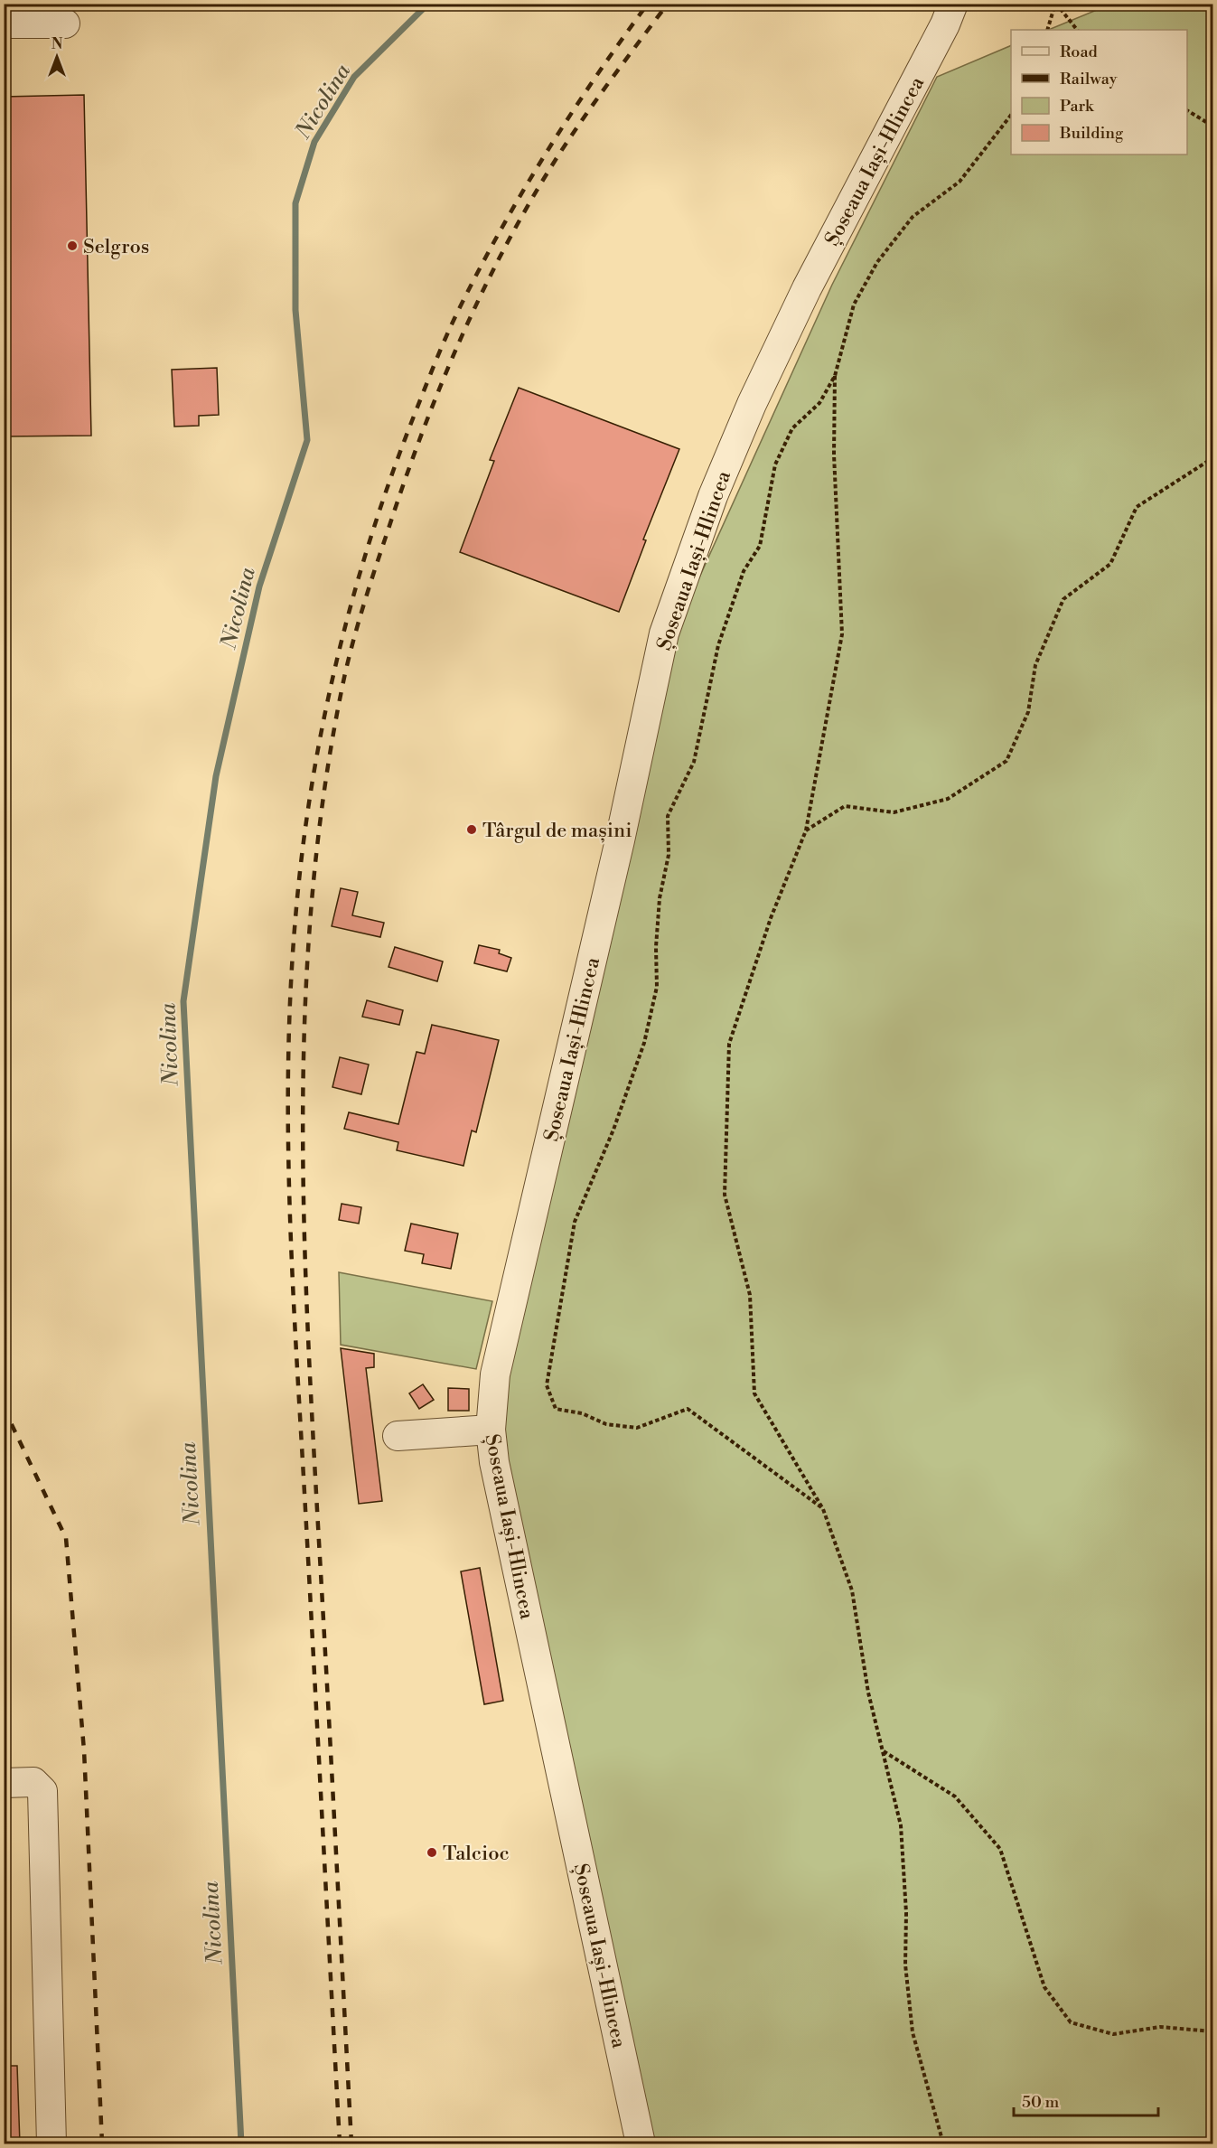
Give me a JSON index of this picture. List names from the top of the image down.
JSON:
{
  "streets": {
    "street": ["Șoseaua Iași-Hlincea"]
  },
  "water": ["Nicolina"],
  "places": ["Selgros", "Târgul de mașini", "Talcioc"],
  "legend": [
    "Road",
    "Railway",
    "Park",
    "Building"
  ],
  "scale_bar": "50 m",
  "north": "top"
}
